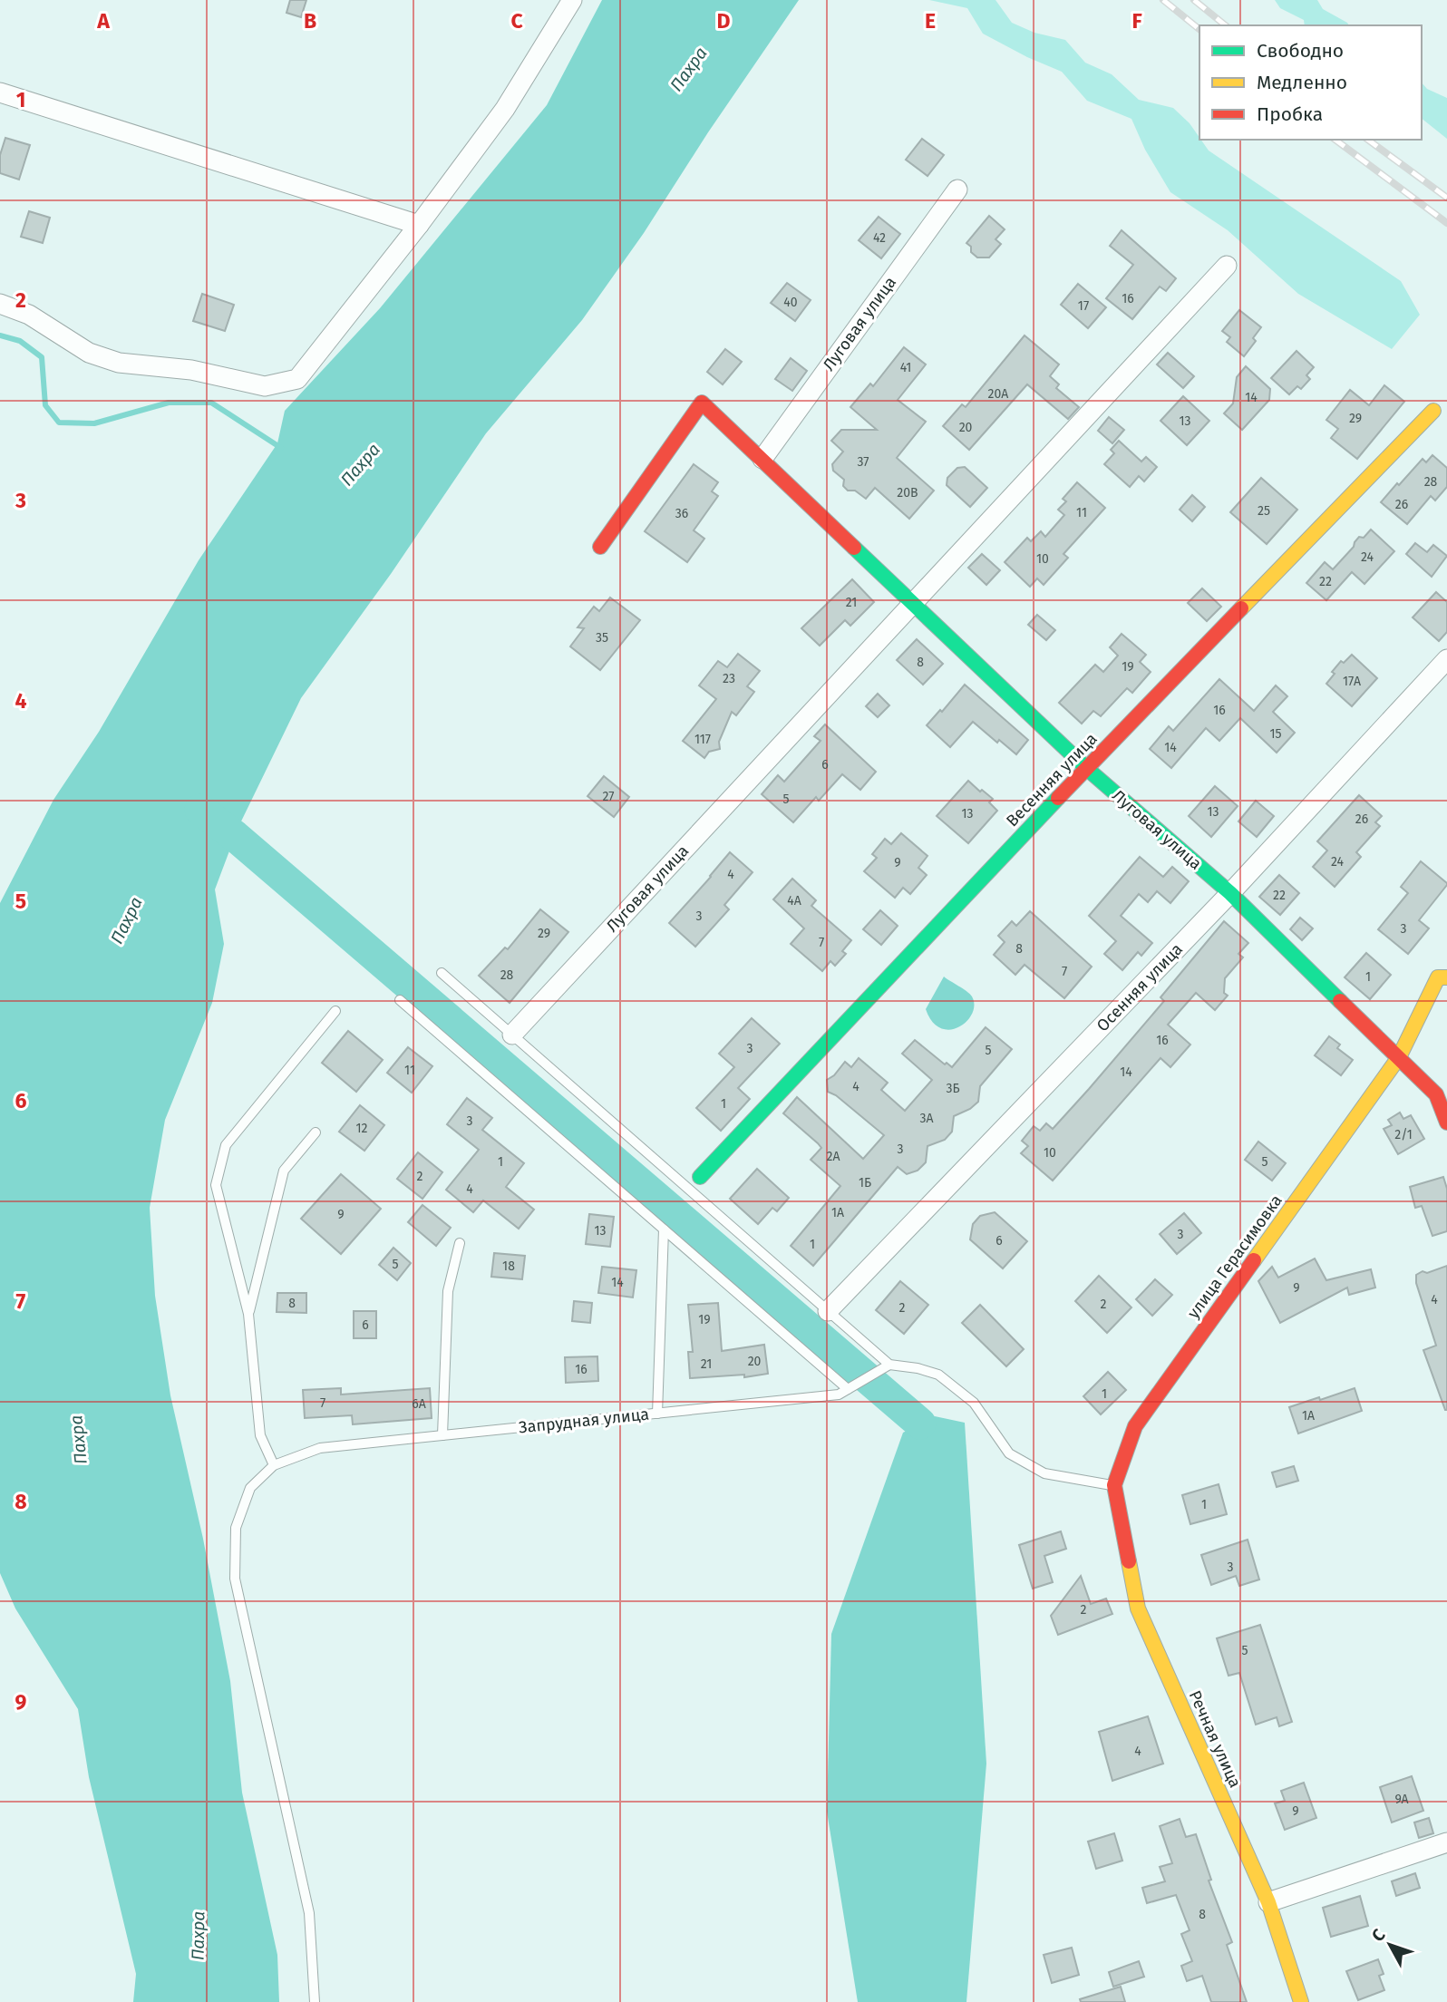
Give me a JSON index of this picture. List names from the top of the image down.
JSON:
{
  "streets": {
    "street": [
      "Луговая улица",
      "Весенняя улица",
      "Осенняя улица",
      "улица Герасимовка",
      "Речная улица"
    ],
    "lane": ["Запрудная улица"]
  },
  "crossings": [
    ["Луговая улица", "Весенняя улица"],
    ["Луговая улица", "Осенняя улица"],
    ["Луговая улица", "улица Герасимовка"],
    ["улица Герасимовка", "Речная улица"]
  ],
  "water": ["Пахра"],
  "house_numbers": [
    "42",
    "16",
    "40",
    "17",
    "41",
    "20А",
    "14",
    "29",
    "13",
    "20",
    "37",
    "28",
    "20В",
    "26",
    "25",
    "11",
    "36",
    "24",
    "10",
    "22",
    "21",
    "35",
    "8",
    "19",
    "23",
    "17А",
    "16",
    "15",
    "117",
    "14",
    "6",
    "27",
    "5",
    "13",
    "13",
    "26",
    "24",
    "9",
    "4",
    "22",
    "4А",
    "3",
    "3",
    "29",
    "7",
    "8",
    "7",
    "28",
    "1",
    "16",
    "3",
    "5",
    "11",
    "14",
    "4",
    "3Б",
    "1",
    "3А",
    "3",
    "12",
    "2/1",
    "3",
    "10",
    "2А",
    "1",
    "5",
    "2",
    "1Б",
    "4",
    "1А",
    "9",
    "13",
    "3",
    "6",
    "1",
    "5",
    "18",
    "14",
    "9",
    "4",
    "8",
    "2",
    "2",
    "19",
    "6",
    "20",
    "21",
    "16",
    "1",
    "7",
    "6А",
    "1А",
    "1",
    "3",
    "2",
    "5",
    "4",
    "9А",
    "9",
    "8"
  ],
  "legend": ["Свободно", "Медленно", "Пробка"],
  "north": "top left",
  "grid": {
    "columns": [
      "A",
      "B",
      "C",
      "D",
      "E",
      "F"
    ],
    "rows": [
      "1",
      "2",
      "3",
      "4",
      "5",
      "6",
      "7",
      "8",
      "9"
    ]
  }
}
